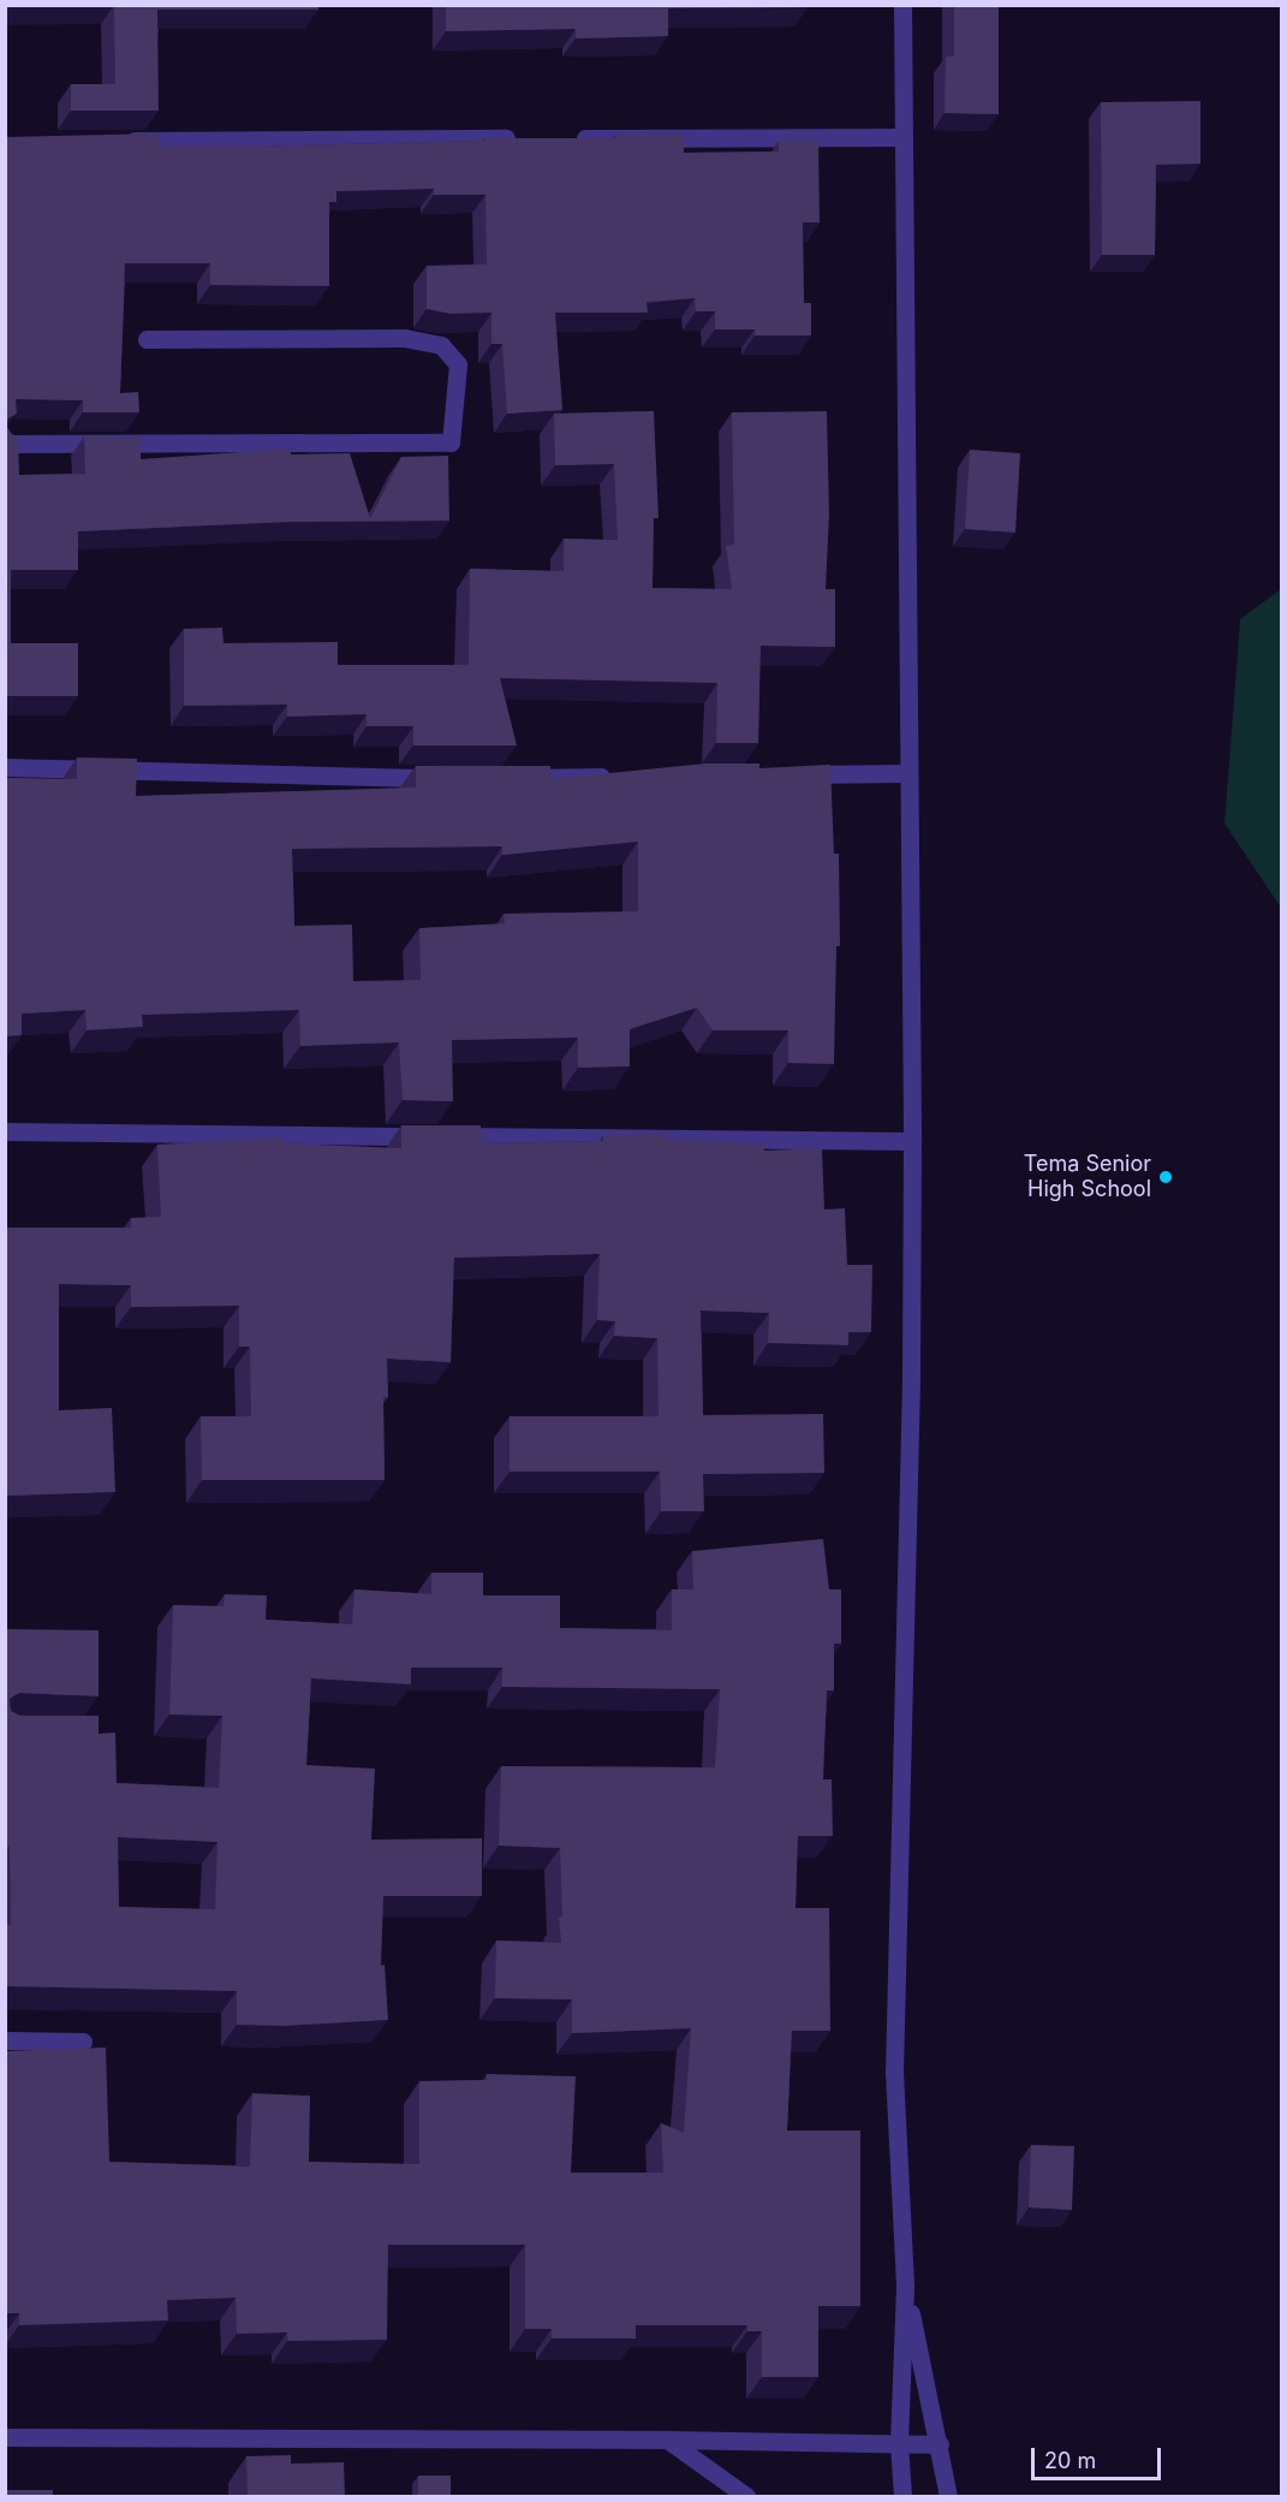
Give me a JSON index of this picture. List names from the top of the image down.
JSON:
{
  "places": ["Tema Senior High School"],
  "scale_bar": "20 m"
}
